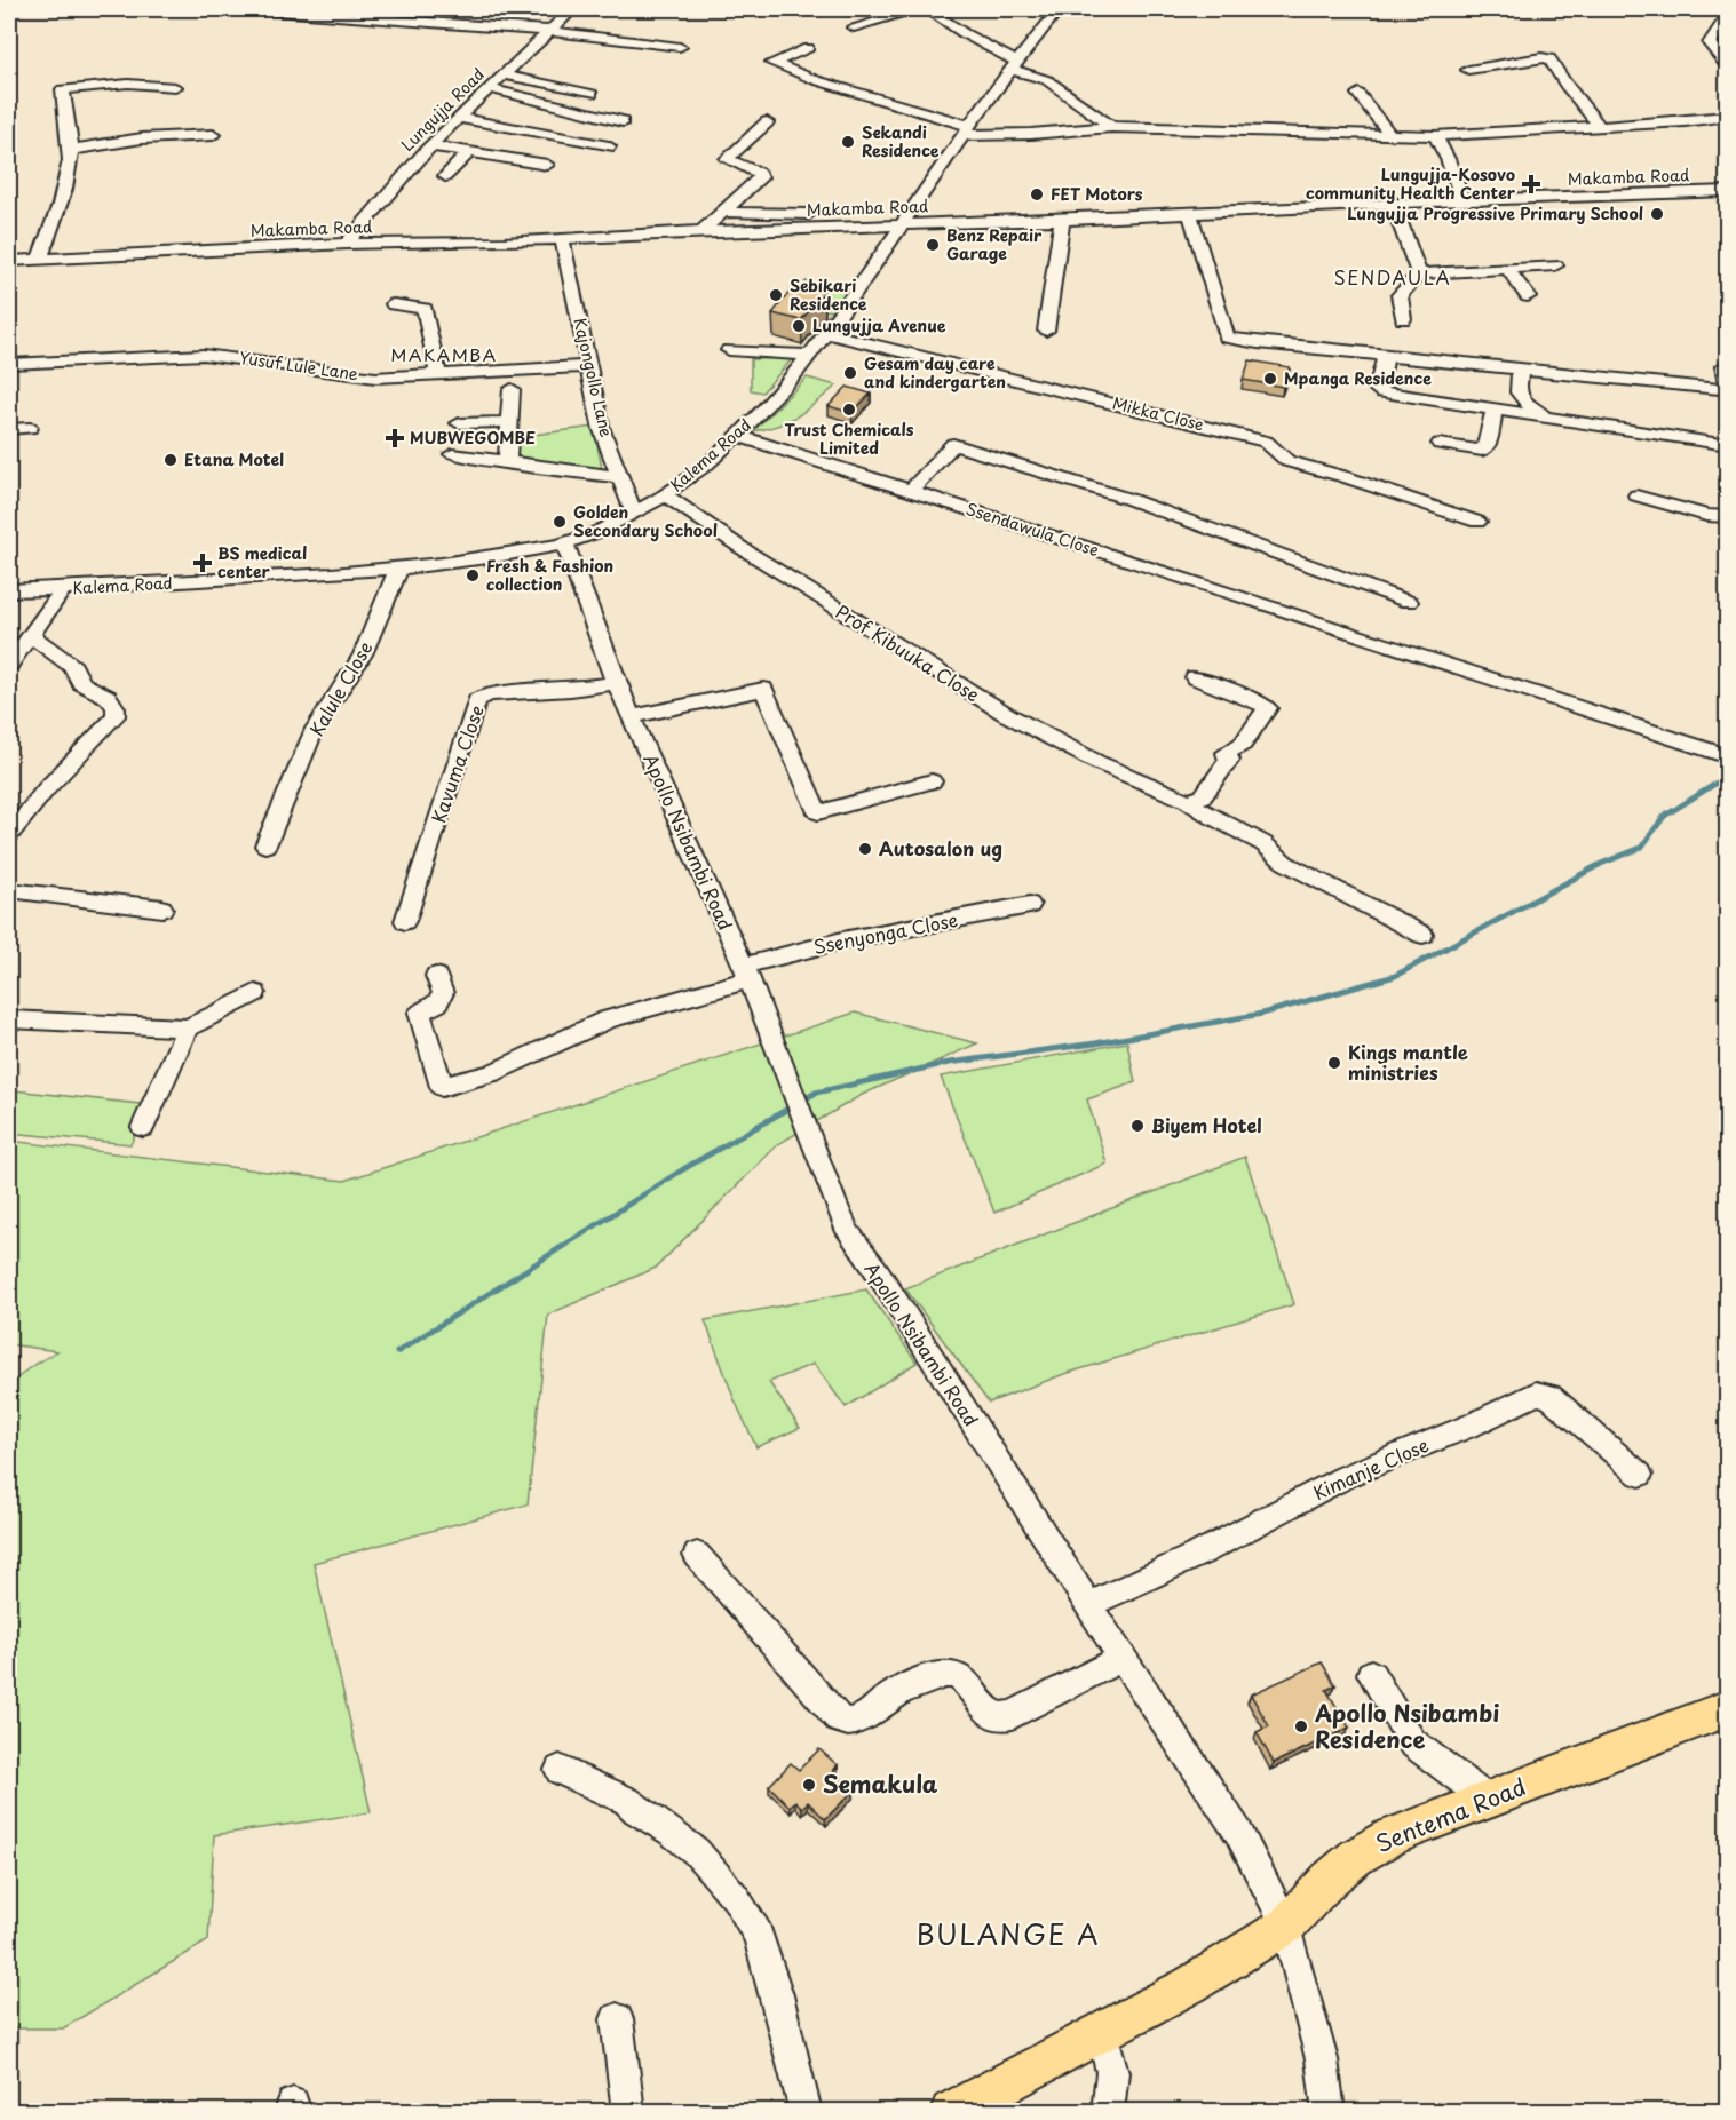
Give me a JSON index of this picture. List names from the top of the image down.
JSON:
{
  "streets": {
    "main road": ["Sentema Road"],
    "street": [
      "Lungujja Road",
      "Makamba Road",
      "Yusuf Lule Lane",
      "Kajongollo Lane",
      "Mikka Close",
      "Kalema Road",
      "Ssendawula Close",
      "Prof Kibuuka Close",
      "Kalule Close",
      "Kavuma Close",
      "Apollo Nsibambi Road",
      "Ssenyonga Close",
      "Kimanje Close"
    ]
  },
  "crossings": [
    ["Lungujja Road", "Makamba Road"],
    ["Makamba Road", "Kajongollo Lane"],
    ["Makamba Road", "Kalema Road"],
    ["Yusuf Lule Lane", "Kajongollo Lane"],
    ["Kajongollo Lane", "Kalema Road"],
    ["Mikka Close", "Kalema Road"],
    ["Kalema Road", "Ssendawula Close"],
    ["Kalema Road", "Prof Kibuuka Close"],
    ["Kalema Road", "Kalule Close"],
    ["Kalema Road", "Apollo Nsibambi Road"],
    ["Kavuma Close", "Apollo Nsibambi Road"],
    ["Apollo Nsibambi Road", "Ssenyonga Close"],
    ["Apollo Nsibambi Road", "Kimanje Close"],
    ["Apollo Nsibambi Road", "Sentema Road"]
  ],
  "districts": ["SENDAULA", "MAKAMBA", "BULANGE A"],
  "places": {
    "other": [
      "Sekandi Residence",
      "FET Motors",
      "Lungujja Progressive Primary School",
      "Benz Repair Garage",
      "Sebikari Residence",
      "Lungujja Avenue",
      "Gesam day care and kindergarten",
      "Mpanga Residence",
      "Trust Chemicals Limited",
      "Etana Motel",
      "Golden Secondary School",
      "Fresh & Fashion collection",
      "Autosalon ug",
      "Kings mantle ministries",
      "Biyem Hotel",
      "Apollo Nsibambi Residence",
      "Semakula"
    ],
    "health": ["Lungujja-Kosovo community Health Center", "MUBWEGOMBE", "BS medical center"]
  }
}
